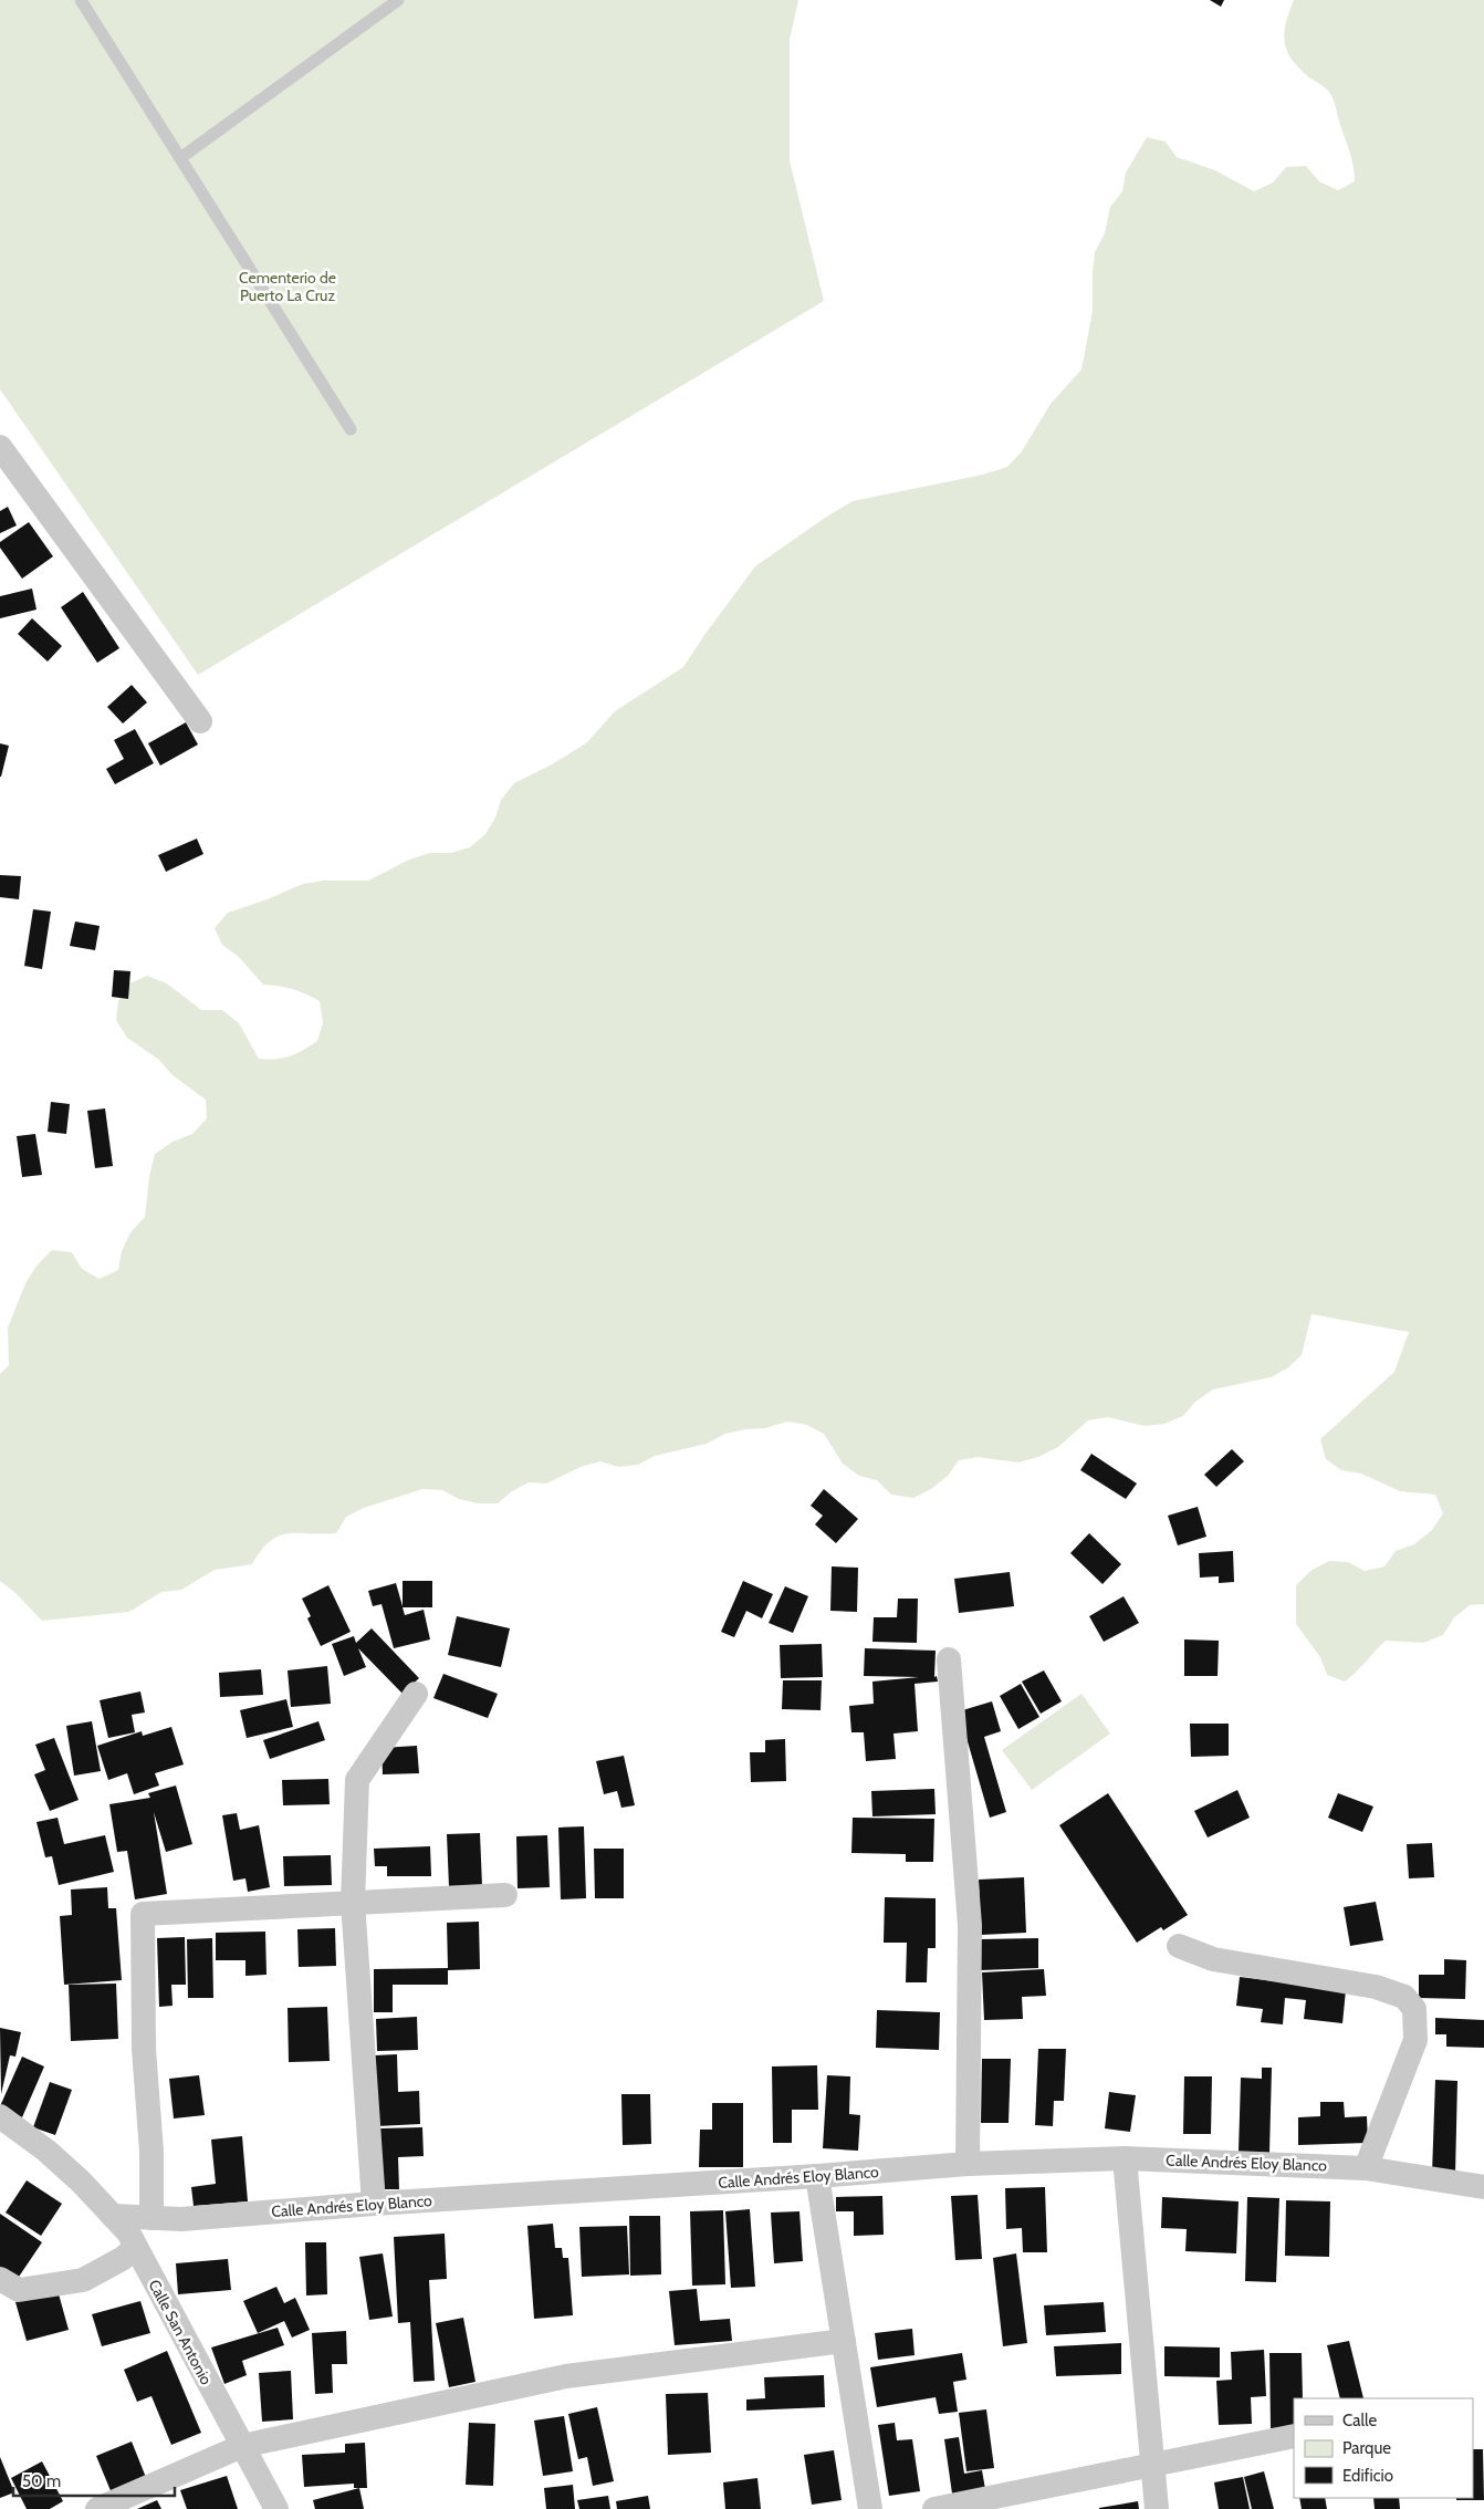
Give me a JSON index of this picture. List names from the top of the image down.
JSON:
{
  "streets": {
    "street": ["Calle Andrés Eloy Blanco", "Calle San Antonio"]
  },
  "crossings": [
    ["Calle Andrés Eloy Blanco", "Calle San Antonio"]
  ],
  "parks": ["Cementerio de Puerto La Cruz"],
  "legend": ["Calle", "Parque", "Edificio"],
  "scale_bar": "50 m"
}
